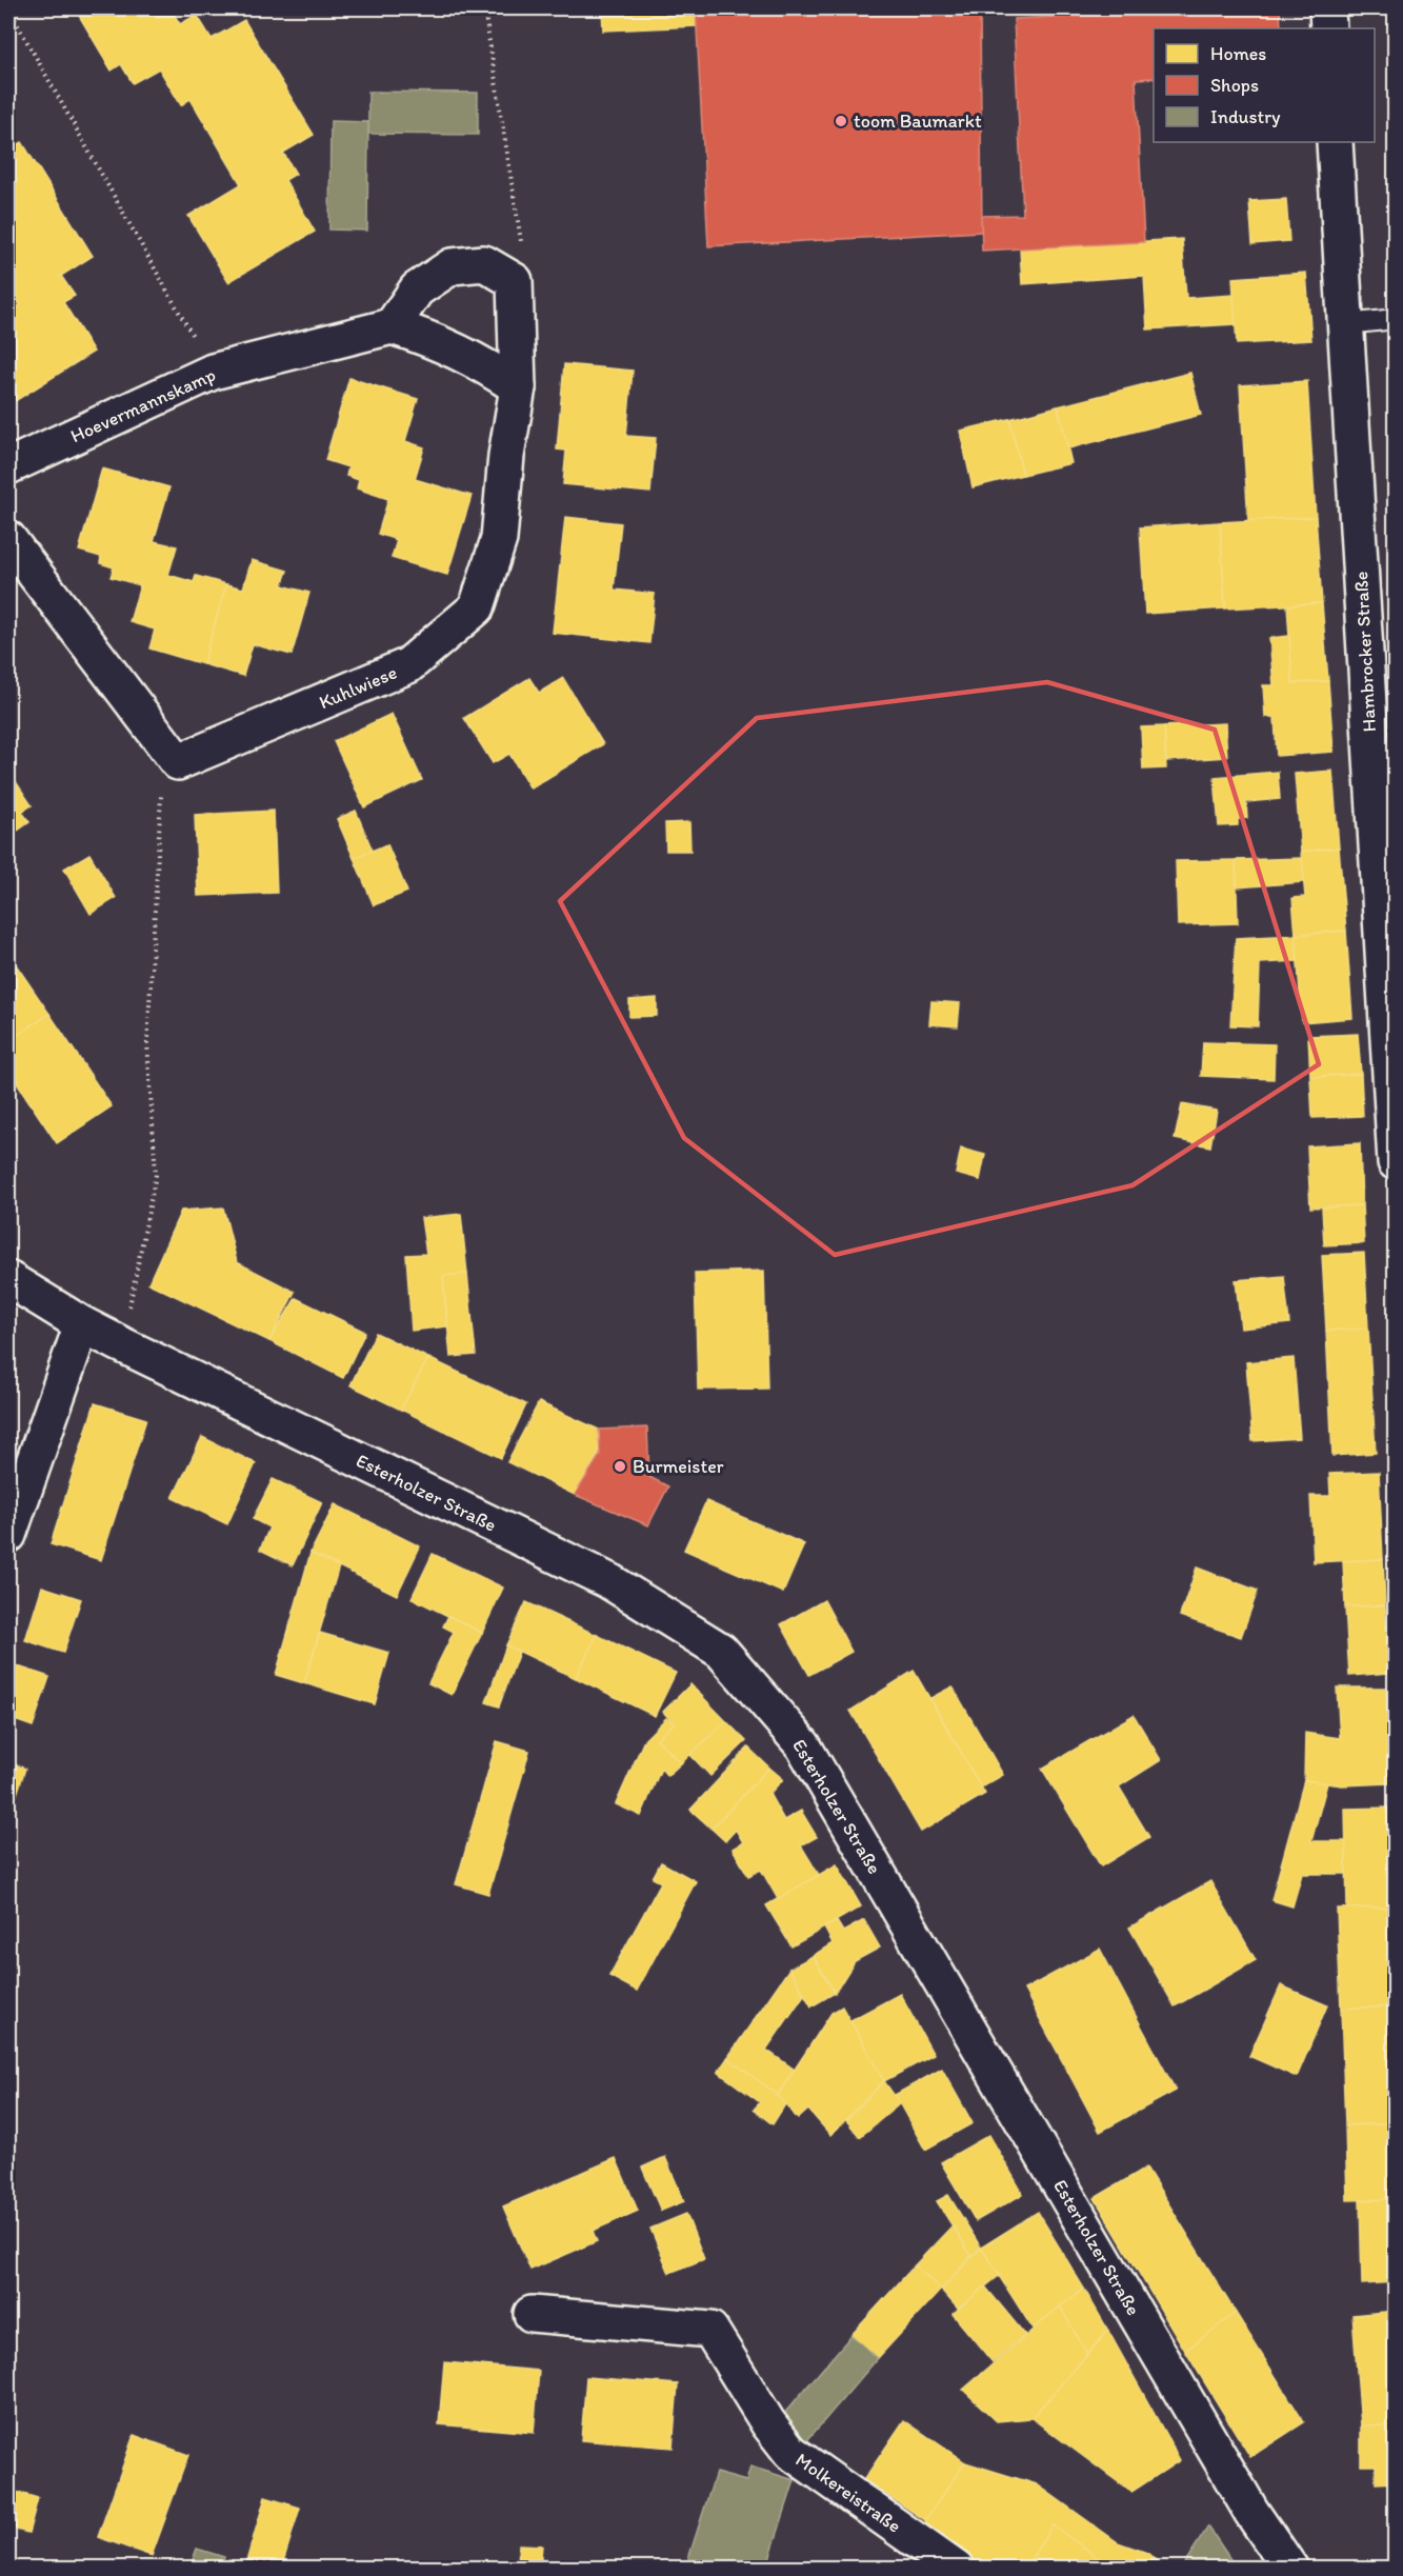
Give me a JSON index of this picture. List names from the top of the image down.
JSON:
{
  "streets": {
    "street": [
      "Hoevermannskamp",
      "Hambrocker Straße",
      "Kuhlwiese",
      "Esterholzer Straße",
      "Molkereistraße"
    ]
  },
  "places": ["toom Baumarkt", "Burmeister"],
  "legend": ["Homes", "Shops", "Industry"]
}
